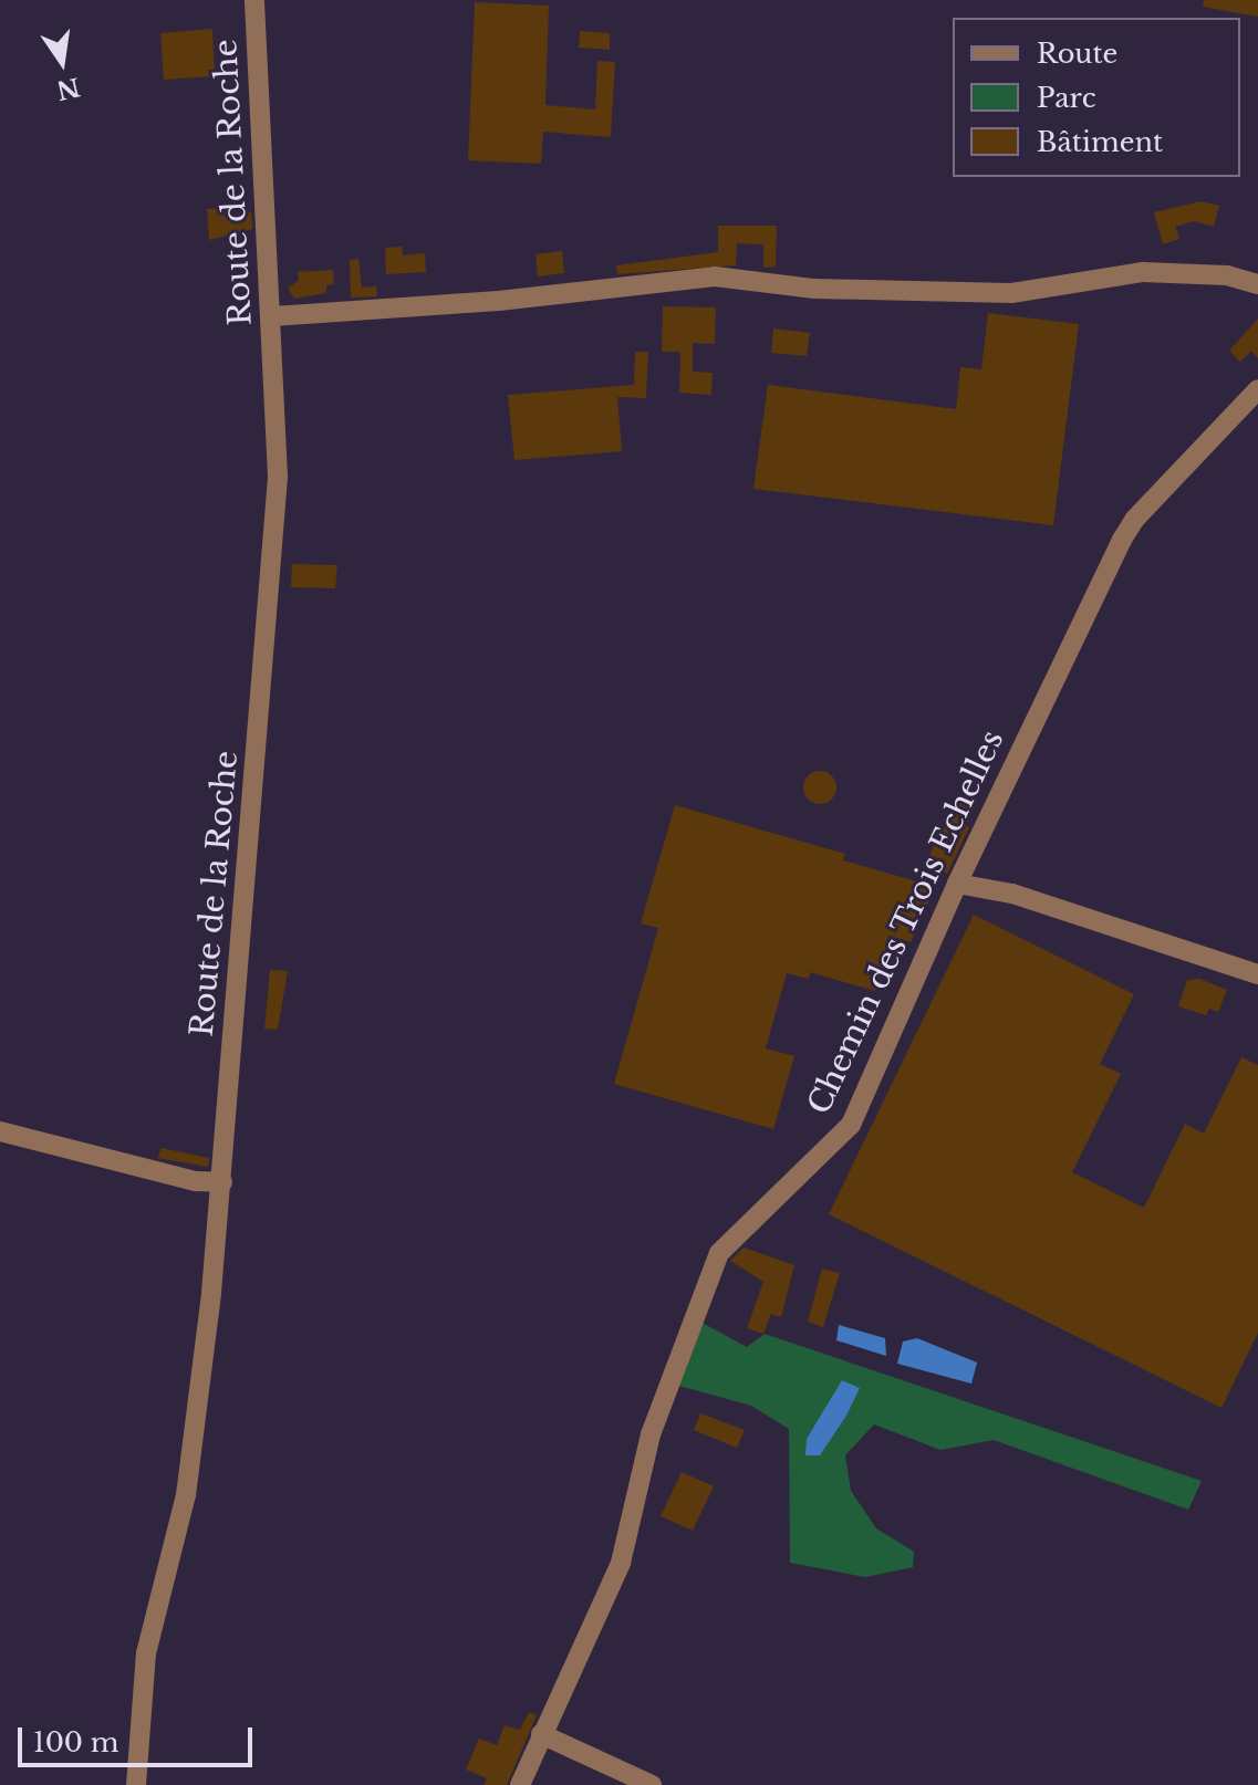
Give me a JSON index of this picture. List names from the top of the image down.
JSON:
{
  "streets": {
    "street": ["Route de la Roche", "Chemin des Trois Echelles"]
  },
  "legend": ["Route", "Parc", "Bâtiment"],
  "scale_bar": "100 m",
  "north": "bottom"
}
